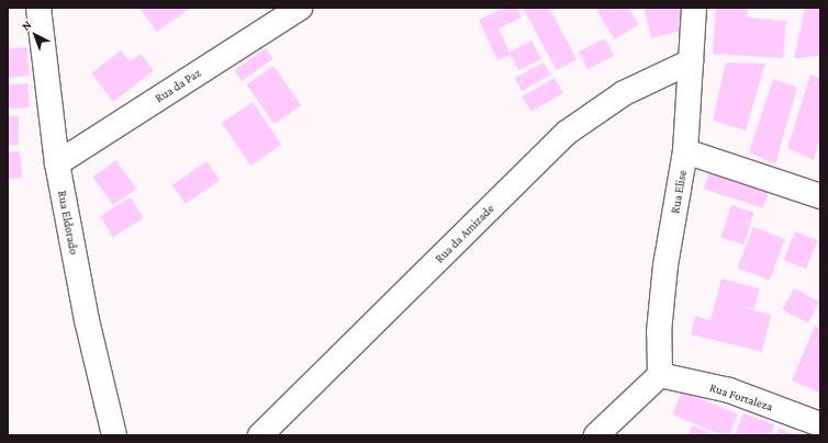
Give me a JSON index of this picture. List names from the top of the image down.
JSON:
{
  "streets": {
    "street": [
      "Rua da Paz",
      "Rua Elise",
      "Rua Eldorado",
      "Rua da Amizade",
      "Rua Fortaleza"
    ]
  },
  "crossings": [
    ["Rua da Paz", "Rua Eldorado"],
    ["Rua Elise", "Rua da Amizade"],
    ["Rua Elise", "Rua Fortaleza"]
  ],
  "north": "top left"
}
